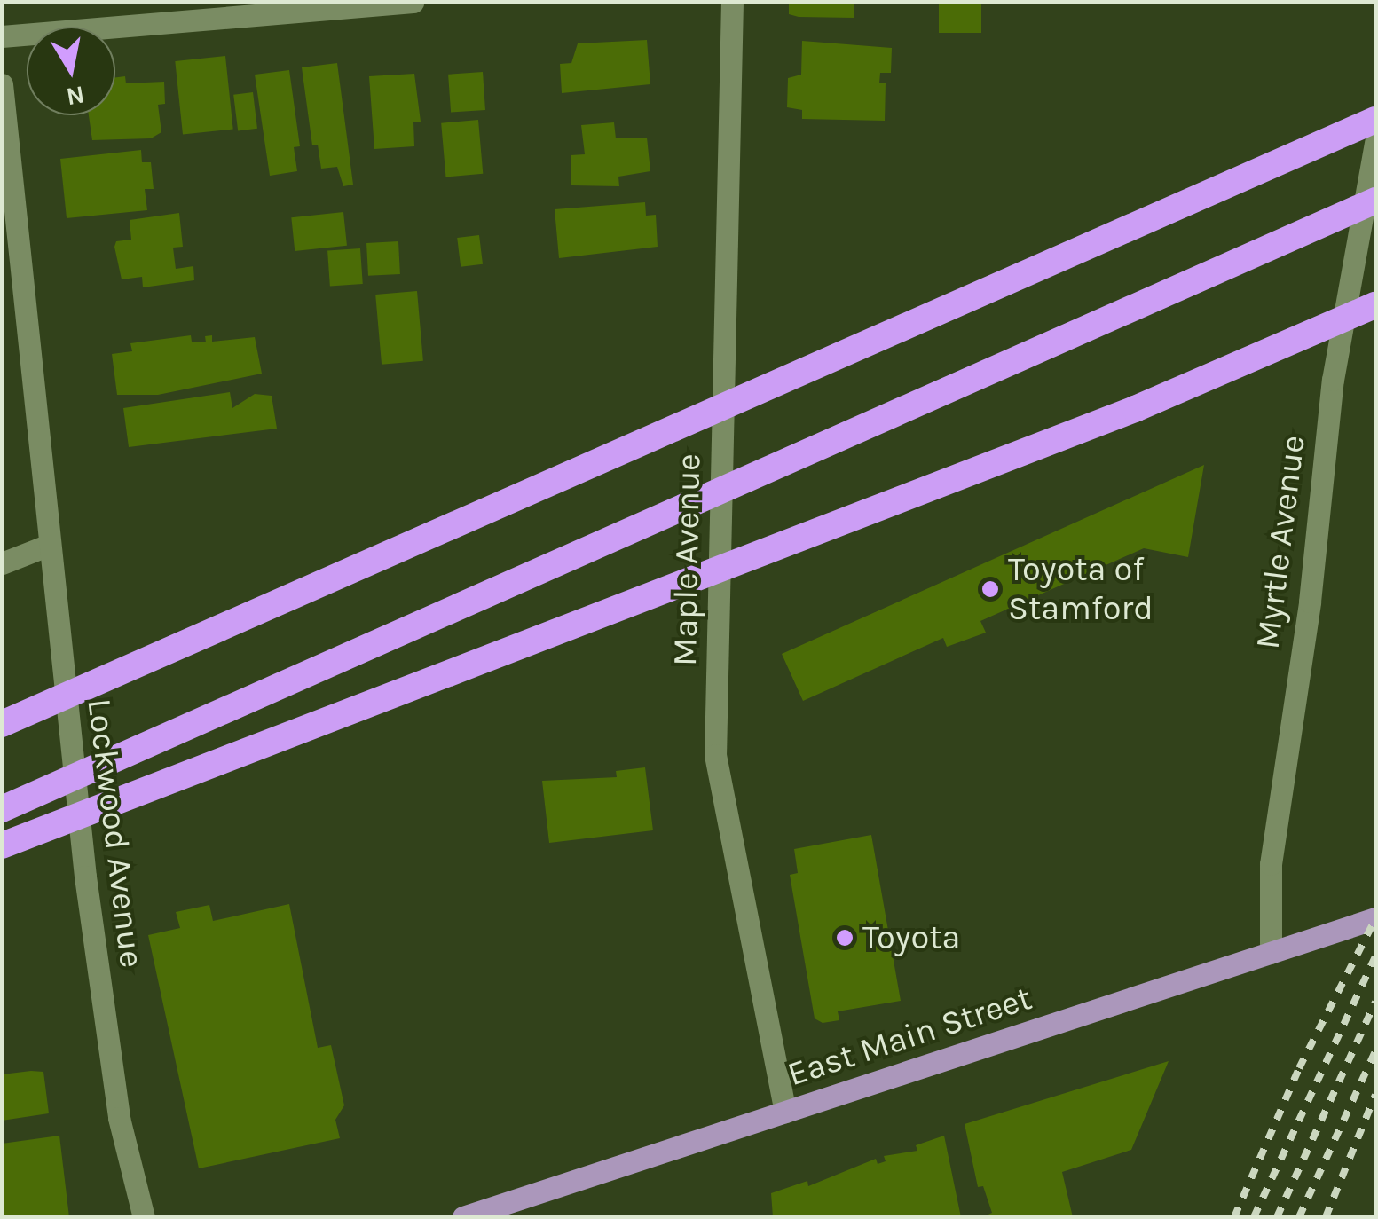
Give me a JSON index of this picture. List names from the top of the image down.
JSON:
{
  "streets": {
    "main road": ["East Main Street"],
    "street": ["Myrtle Avenue", "Maple Avenue", "Lockwood Avenue"]
  },
  "crossings": [
    ["Myrtle Avenue", "East Main Street"],
    ["Maple Avenue", "East Main Street"]
  ],
  "places": ["Toyota of Stamford", "Toyota"],
  "north": "bottom"
}
